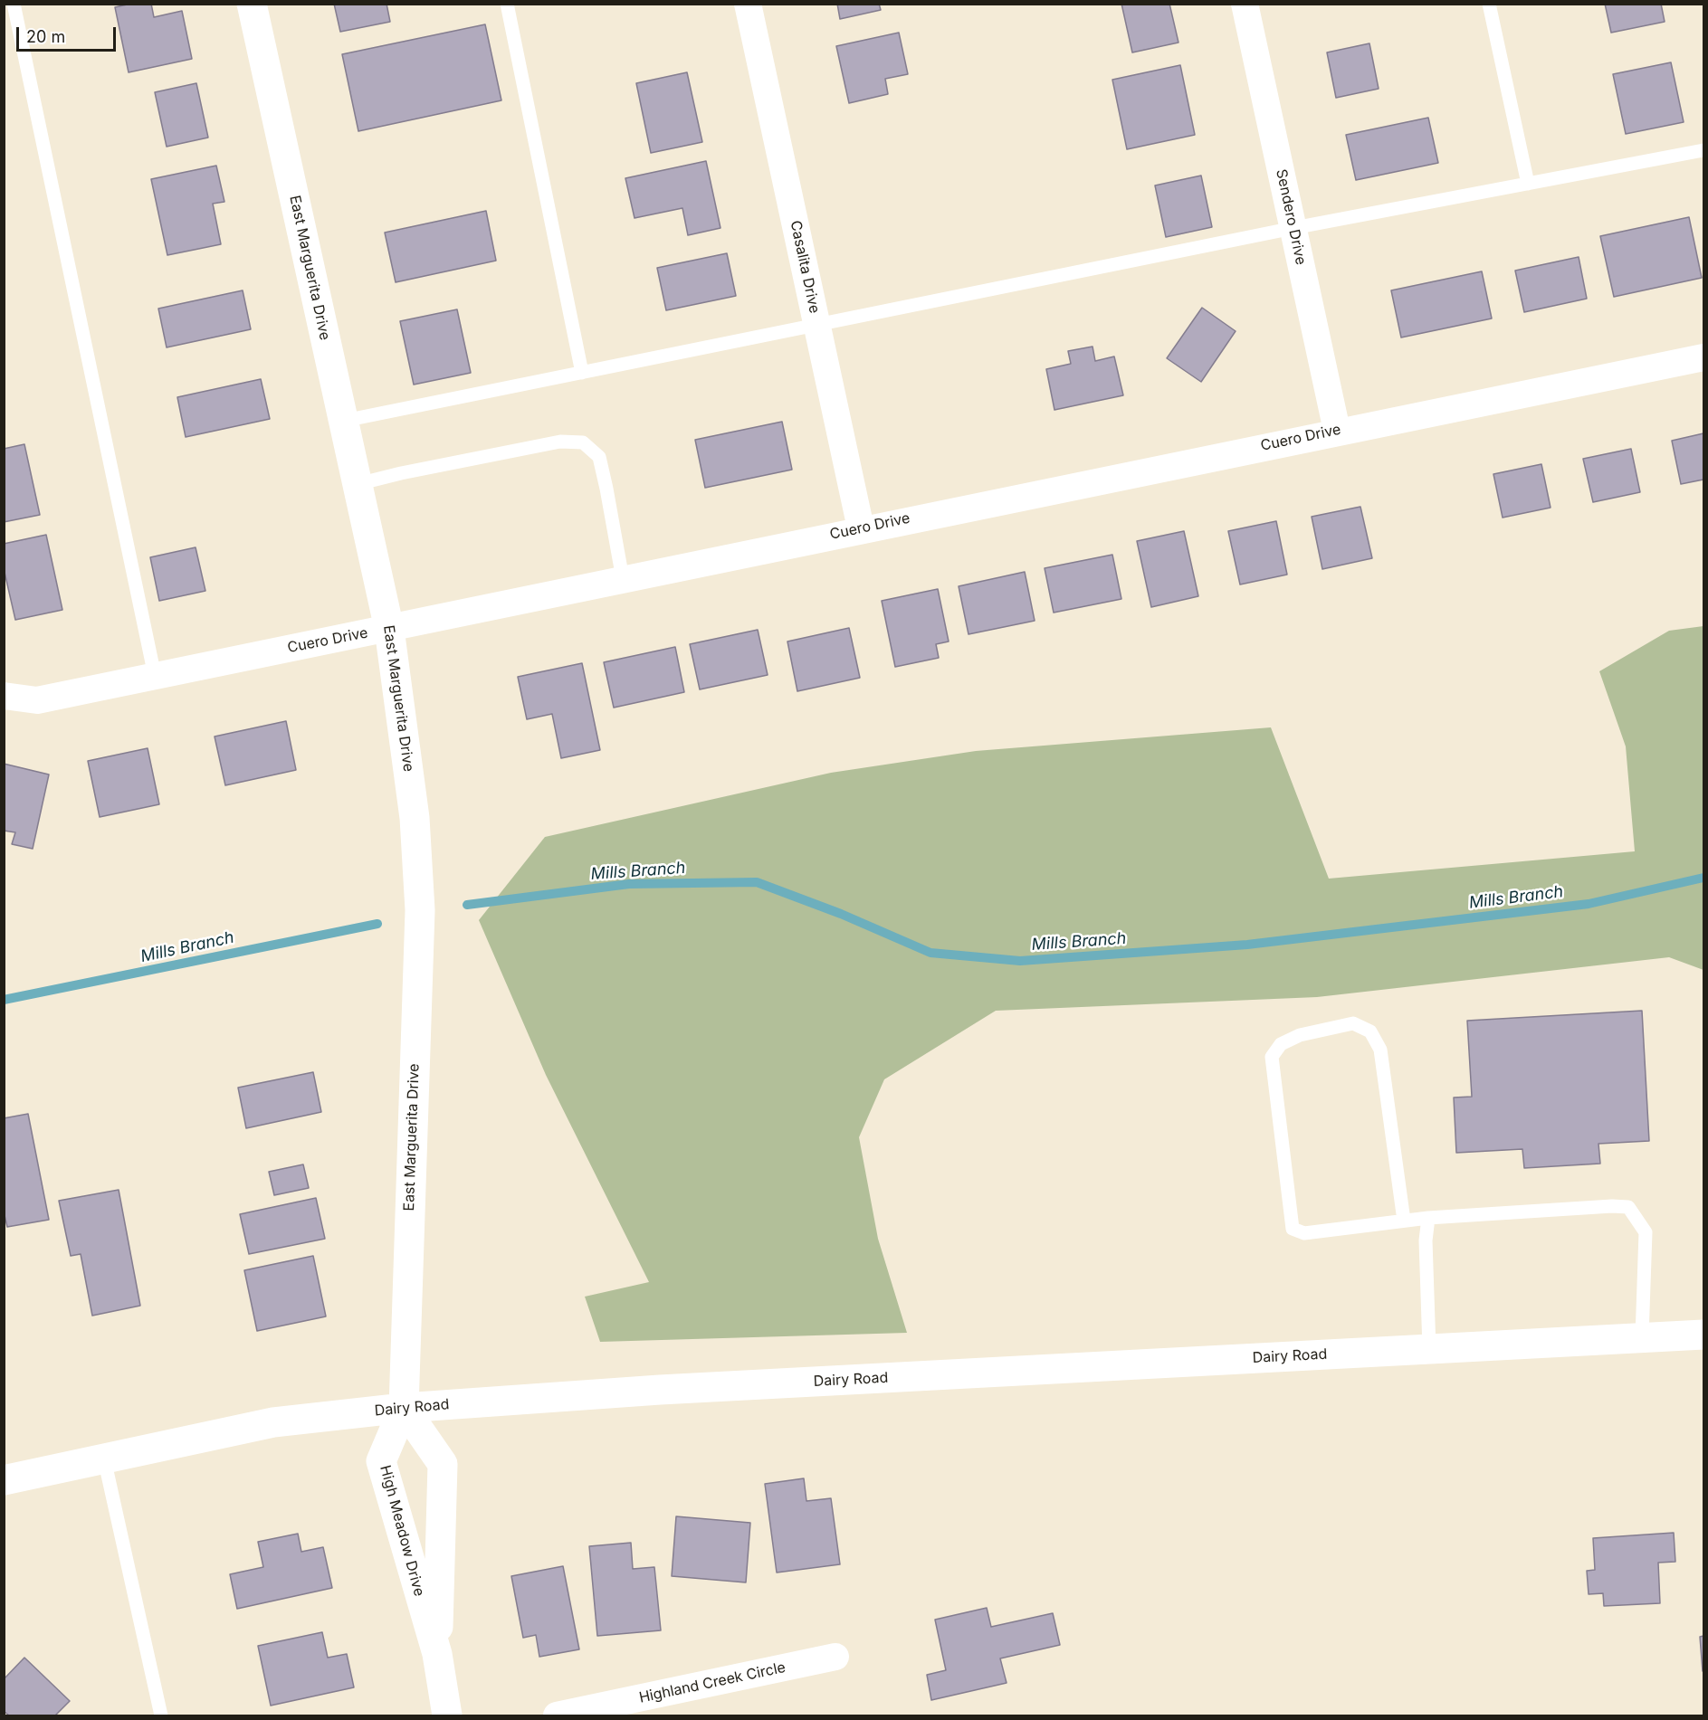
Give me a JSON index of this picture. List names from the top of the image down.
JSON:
{
  "streets": {
    "street": [
      "Sendero Drive",
      "Casalita Drive",
      "East Marguerita Drive",
      "Cuero Drive",
      "Dairy Road",
      "High Meadow Drive",
      "Highland Creek Circle"
    ]
  },
  "crossings": [
    ["Sendero Drive", "Cuero Drive"],
    ["Casalita Drive", "Cuero Drive"],
    ["East Marguerita Drive", "Cuero Drive"],
    ["East Marguerita Drive", "Dairy Road"],
    ["East Marguerita Drive", "High Meadow Drive"],
    ["Dairy Road", "High Meadow Drive"]
  ],
  "water": ["Mills Branch"],
  "scale_bar": "20 m"
}
